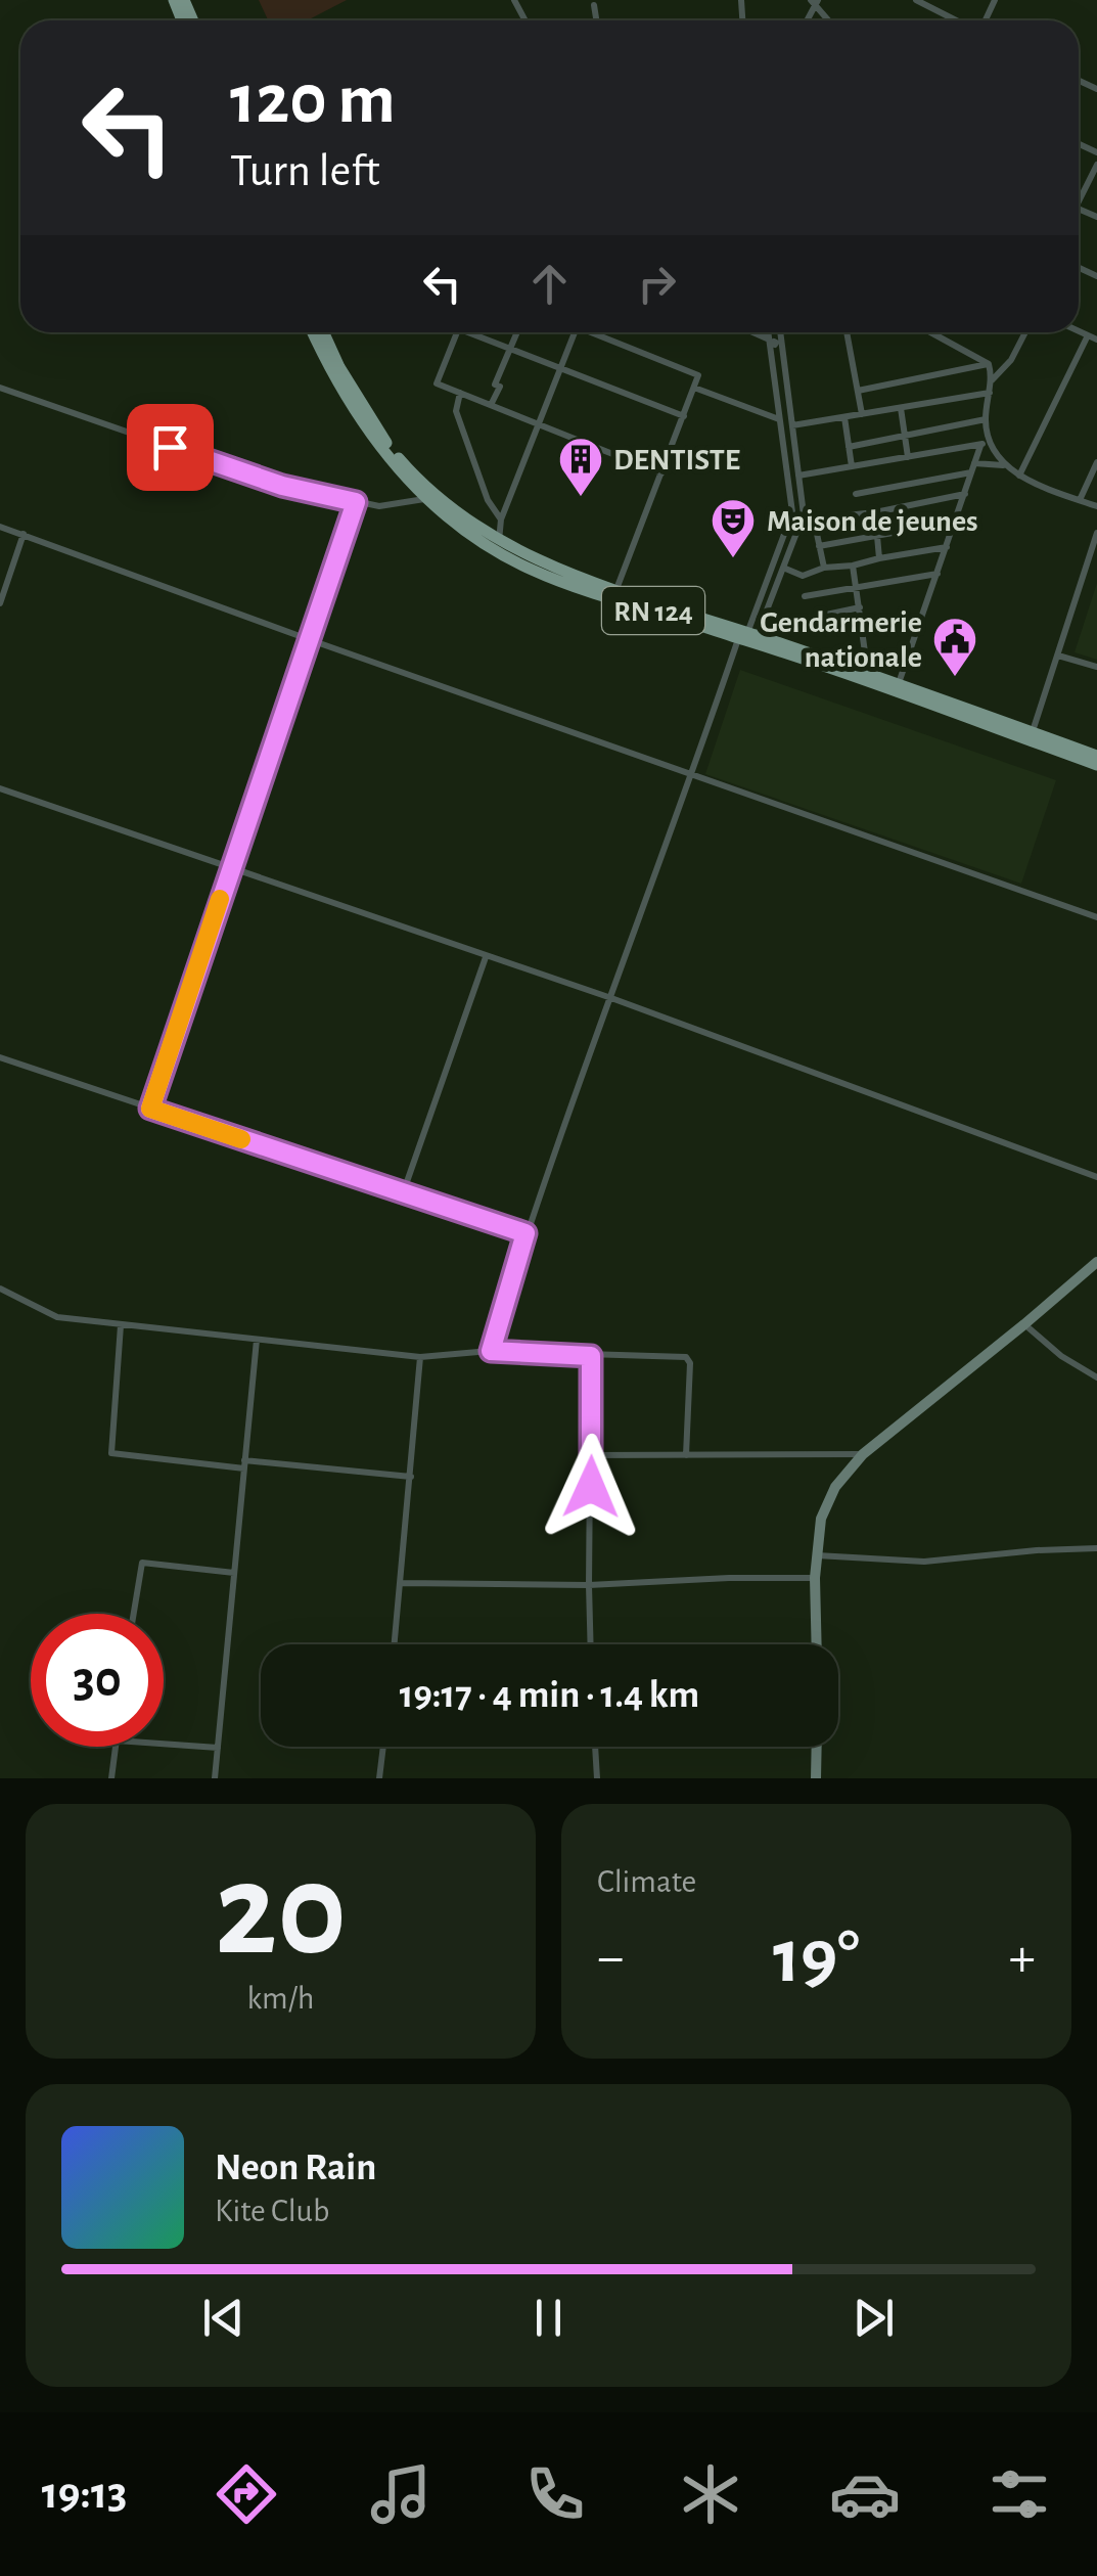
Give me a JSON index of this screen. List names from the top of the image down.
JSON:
{
  "streets": {
    "main road": ["RN 124"]
  },
  "places": {
    "building": ["DENTISTE"],
    "theatre": ["Maison de jeunes"],
    "public building": ["Gendarmerie nationale"]
  },
  "page": {
    "turn": ["120 m", "Turn left"],
    "limit": "30",
    "trip": "19:17 · 4 min · 1.4 km",
    "tile": [
      ["20", "km/h"],
      "Climate"
    ],
    "heat": ["−", "19°", "+"],
    "song": ["Neon Rain", "Kite Club"],
    "tabs": "19:13"
  }
}
